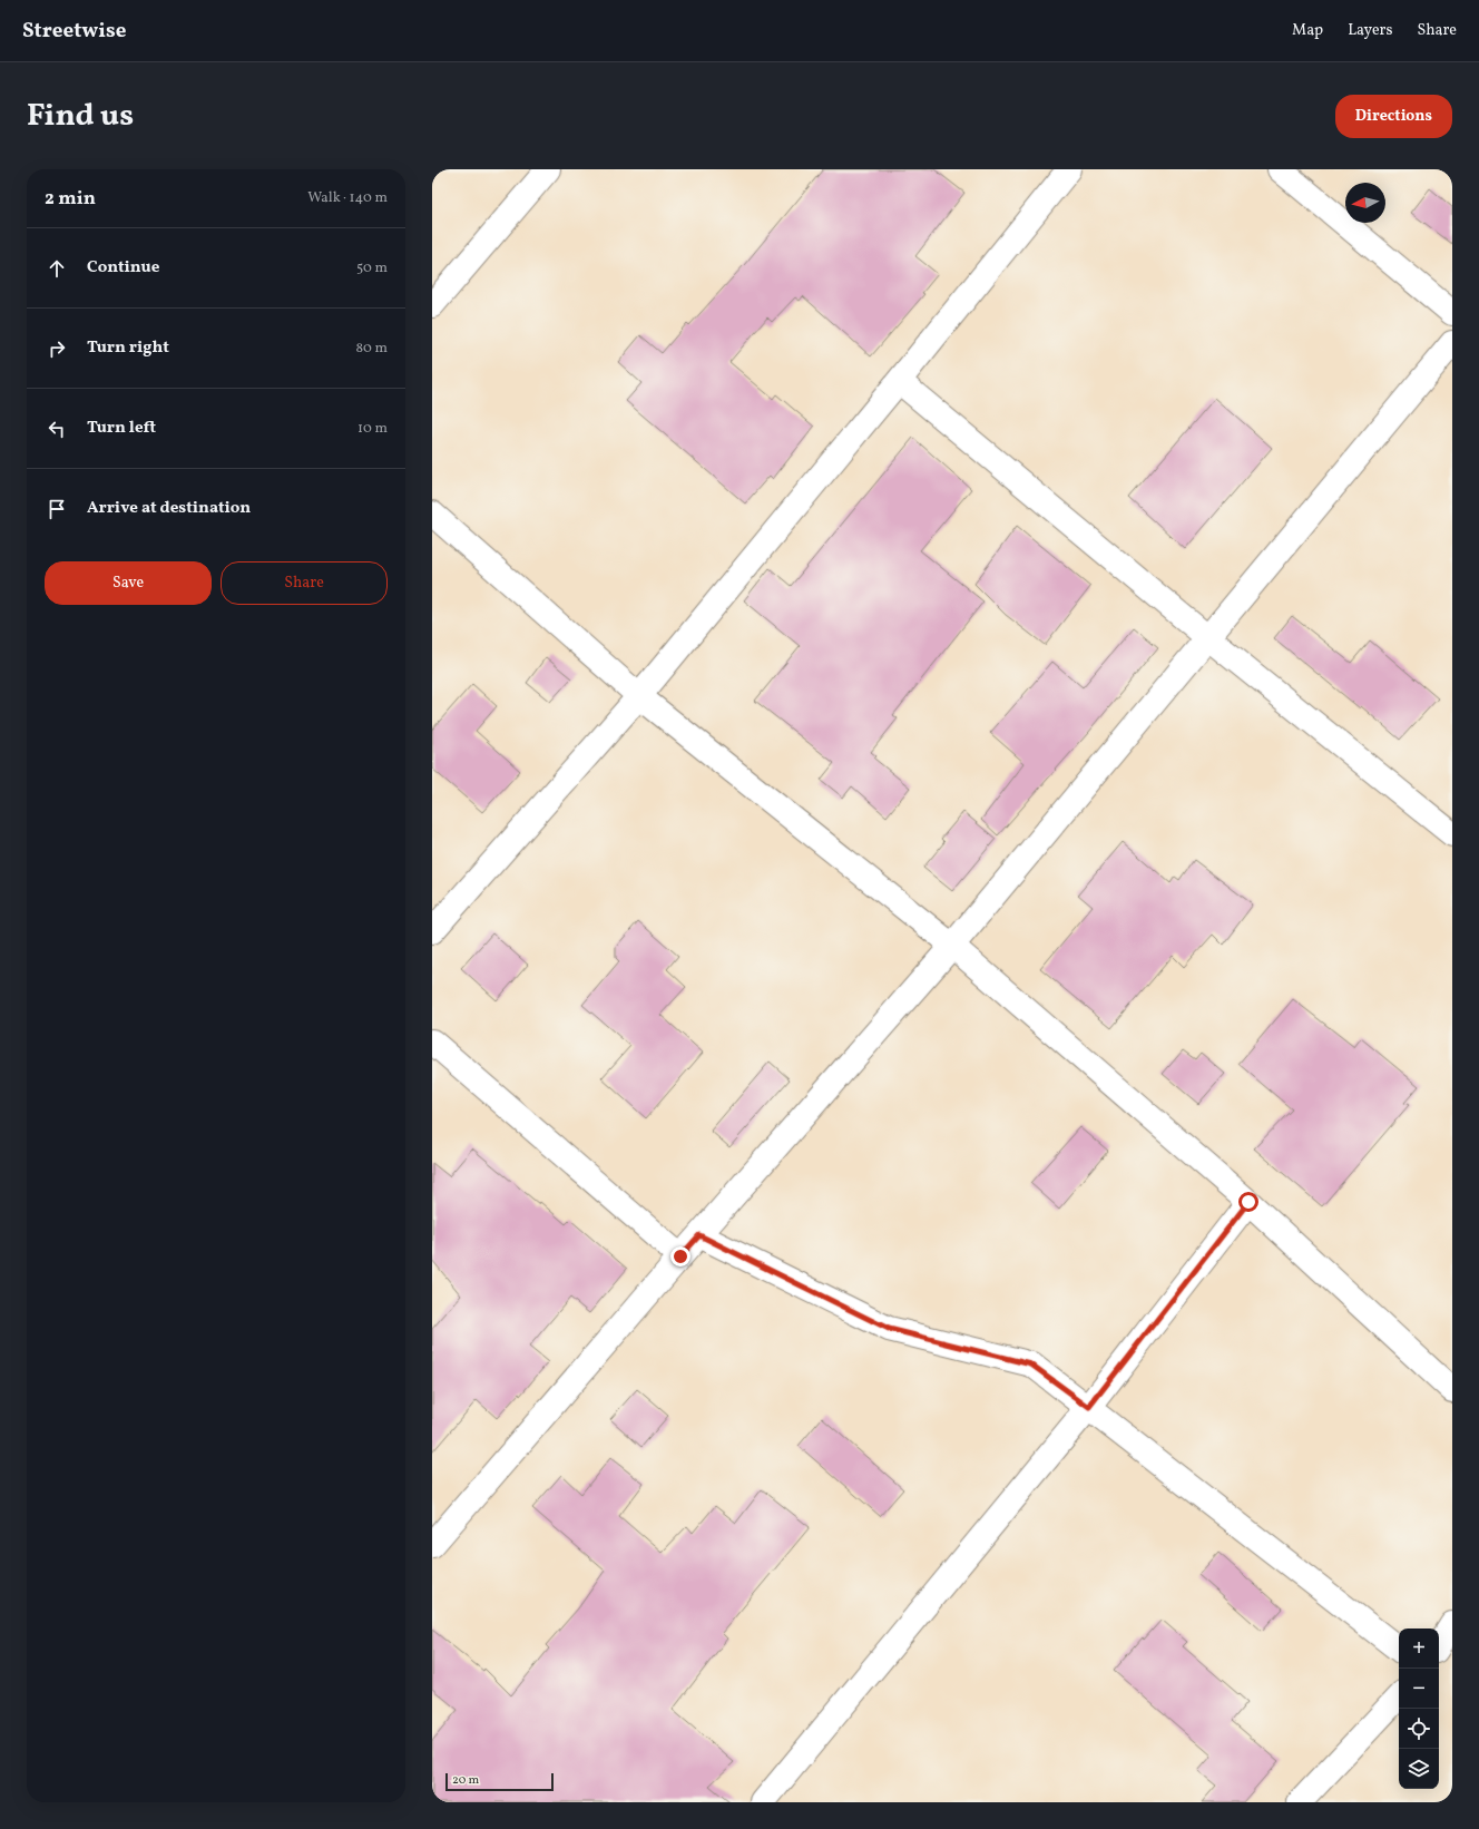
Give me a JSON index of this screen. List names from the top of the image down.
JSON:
{
  "scale_bar": "20 m",
  "north": "left",
  "page": {
    "header": "Streetwise",
    "nav": ["Map", "Layers", "Share"],
    "title": "Find us",
    "buttons": [
      "Directions",
      ["Save", "Share"]
    ],
    "heading": ["2 min", "Walk · 140 m"],
    "list": [
      ["Continue", "50 m"],
      ["Turn right", "80 m"],
      ["Turn left", "10 m"],
      "Arrive at destination"
    ],
    "map_buttons": ["+", "−"],
    "scale": "20 m"
  }
}
